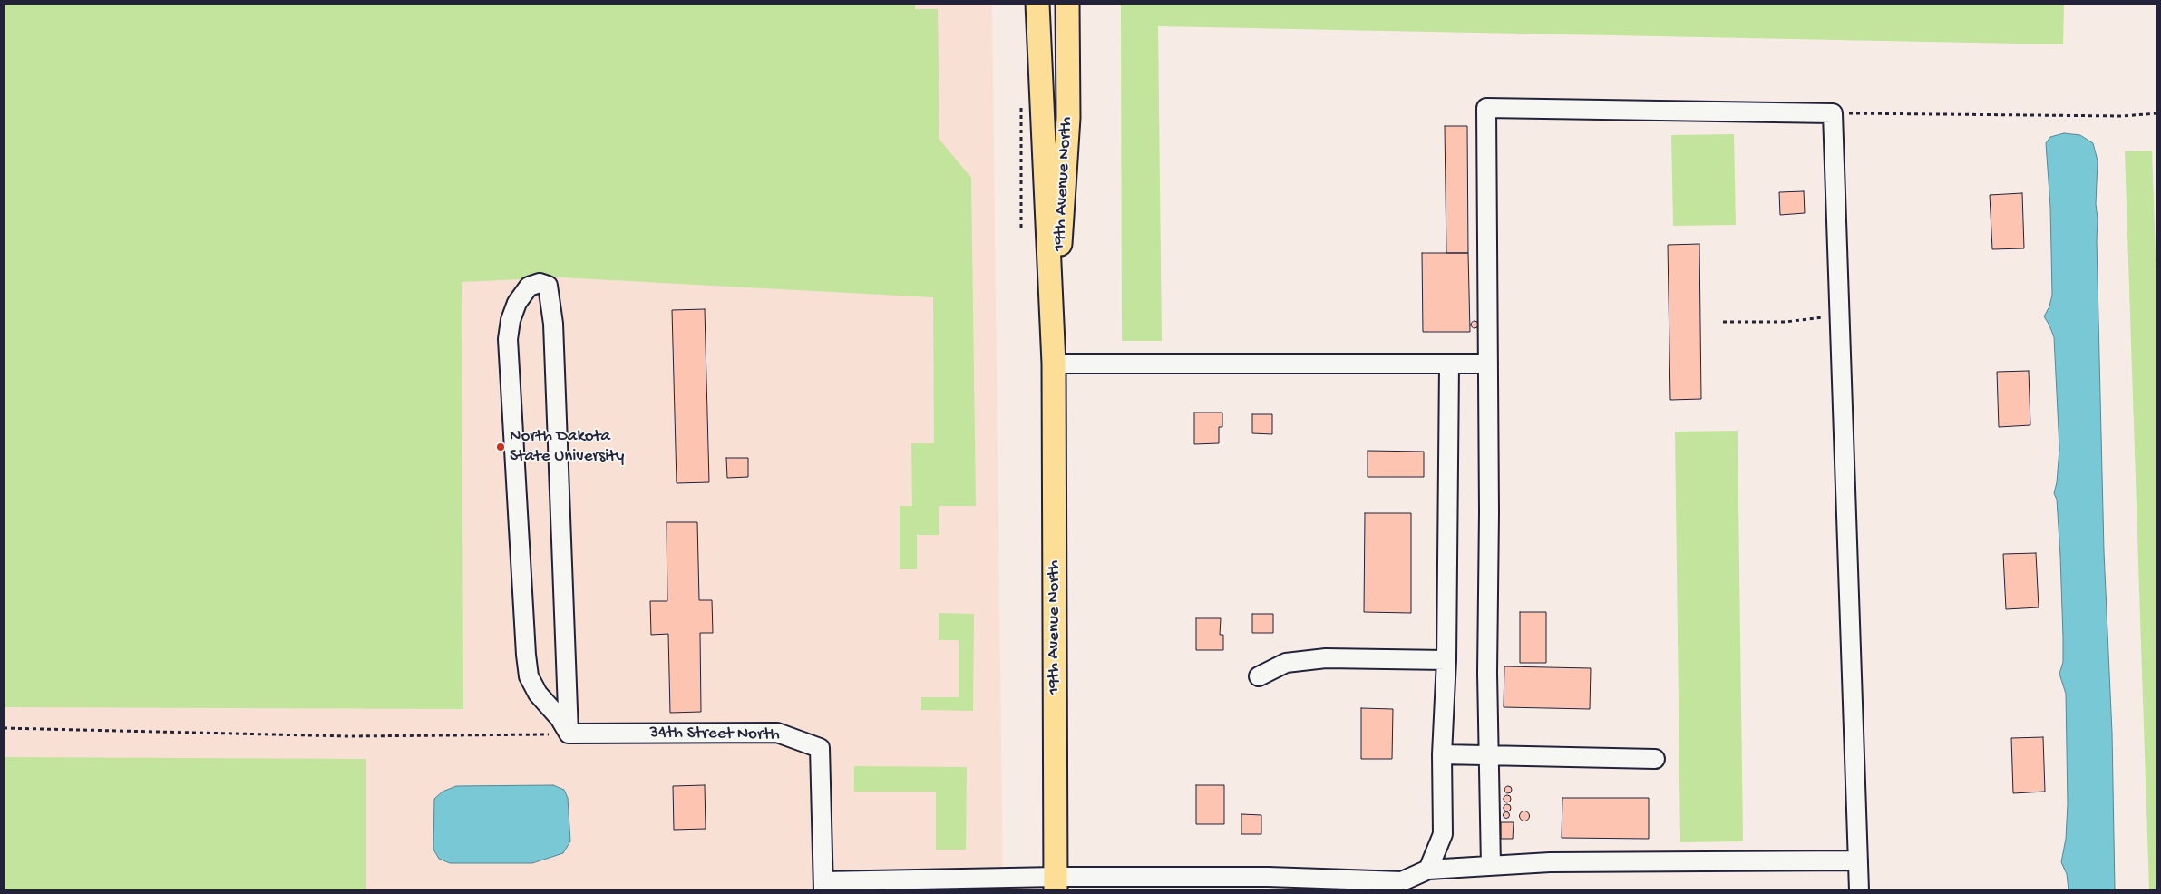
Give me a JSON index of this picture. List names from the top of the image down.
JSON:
{
  "streets": {
    "main road": ["19th Avenue North"],
    "street": ["34th Street North"]
  },
  "crossings": [
    ["19th Avenue North", "34th Street North"]
  ],
  "places": ["North Dakota State University"]
}
